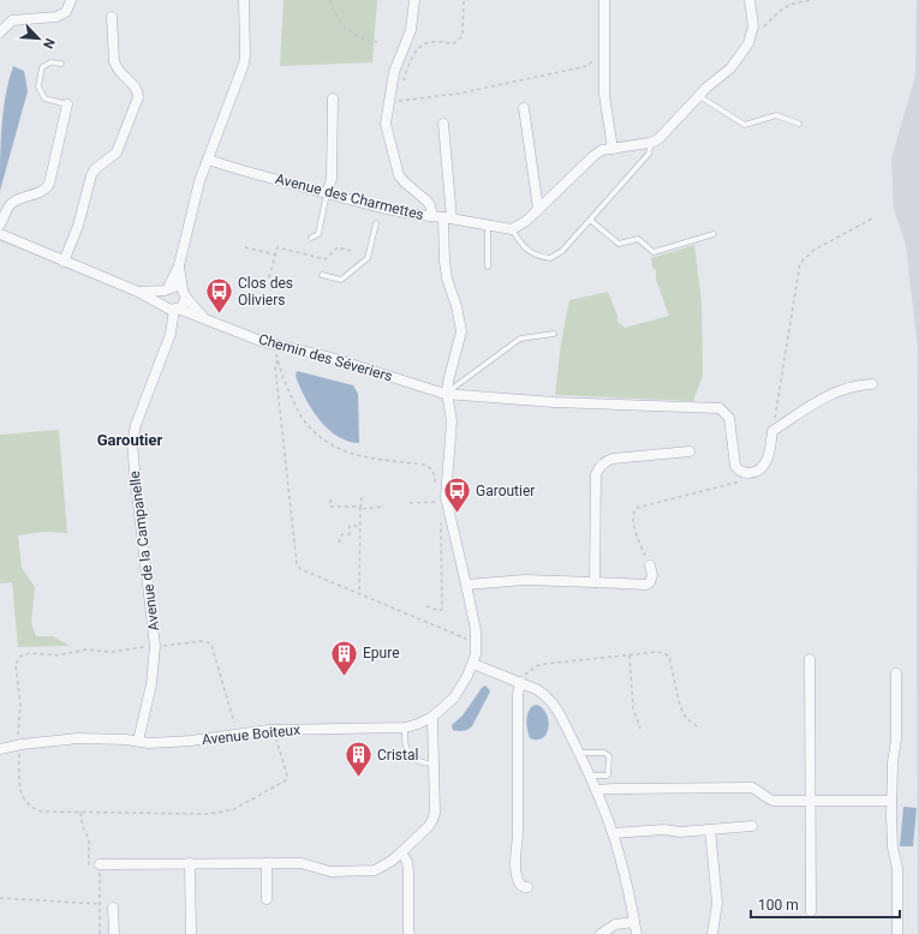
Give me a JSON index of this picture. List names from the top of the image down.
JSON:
{
  "streets": {
    "street": [
      "Avenue des Charmettes",
      "Chemin des Séveriers",
      "Avenue de la Campanelle",
      "Avenue Boiteux"
    ]
  },
  "crossings": [
    ["Chemin des Séveriers", "Avenue de la Campanelle"],
    ["Avenue de la Campanelle", "Avenue Boiteux"]
  ],
  "districts": ["Garoutier"],
  "places": {
    "bus stop": ["Clos des Oliviers", "Garoutier"],
    "building": ["Epure", "Cristal"]
  },
  "scale_bar": "100 m",
  "north": "bottom right"
}
